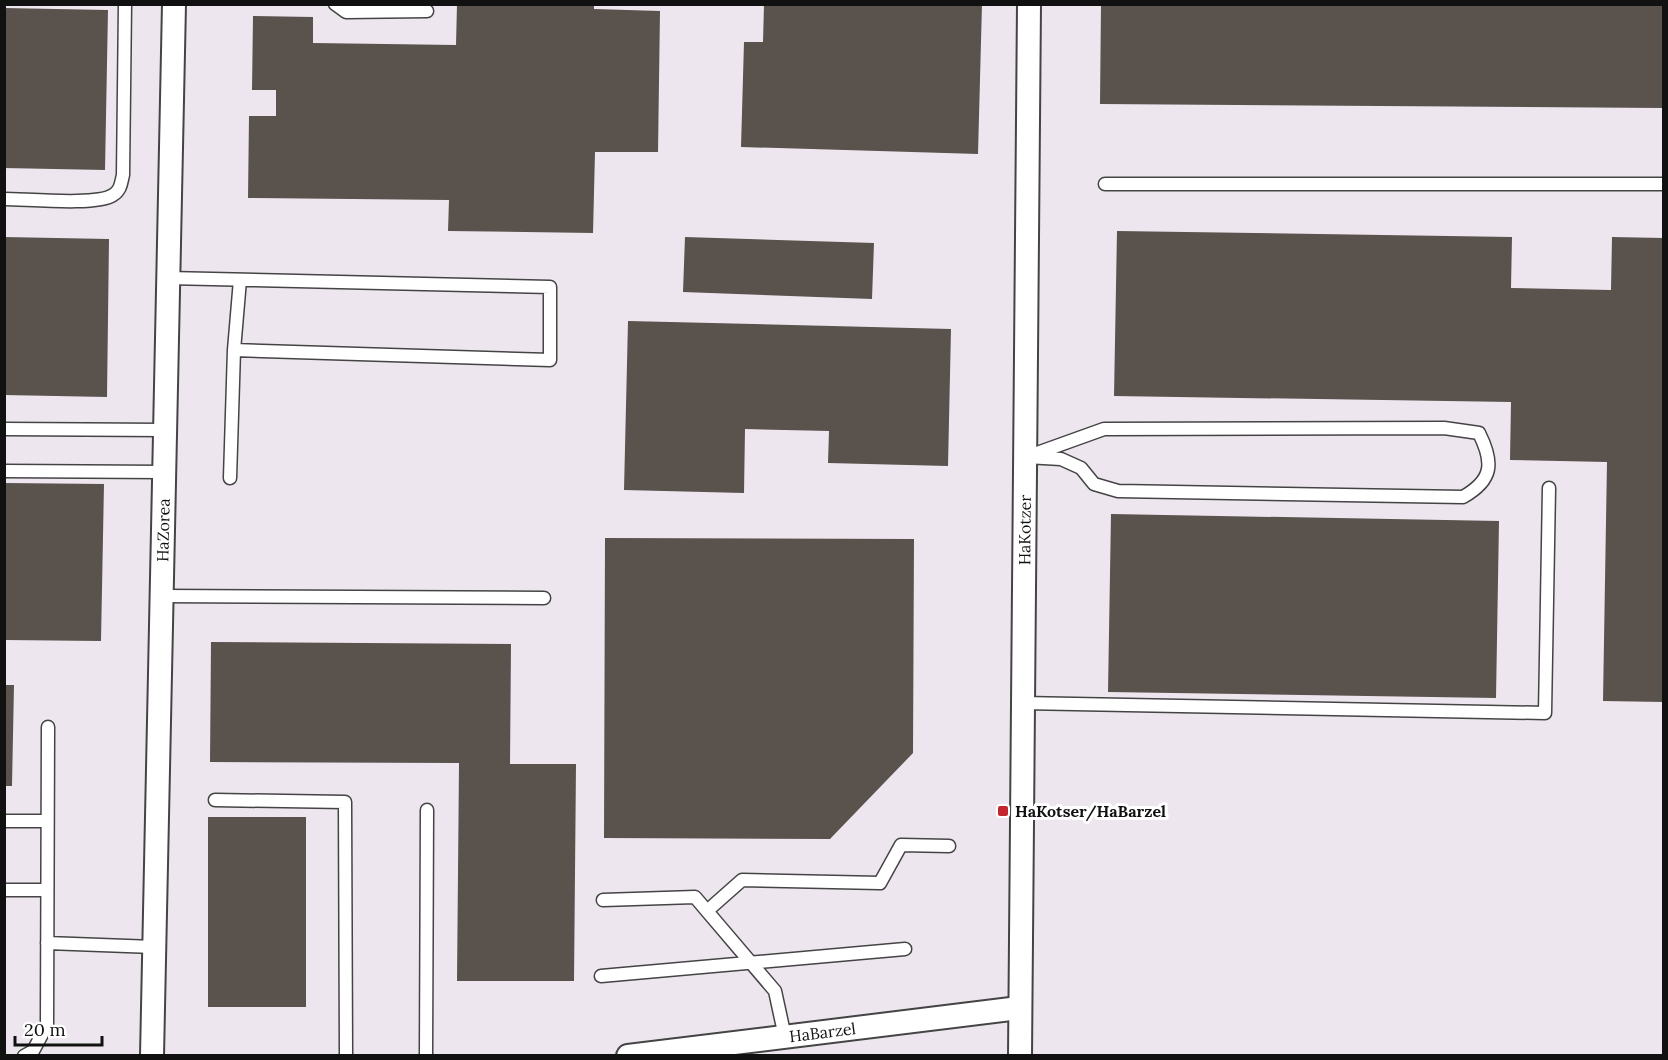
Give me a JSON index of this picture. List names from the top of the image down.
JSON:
{
  "streets": {
    "street": ["HaZorea", "HaKotzer", "HaBarzel"]
  },
  "crossings": [
    ["HaKotzer", "HaBarzel"]
  ],
  "places": {
    "transit": ["HaKotser/HaBarzel"]
  },
  "scale_bar": "20 m"
}
